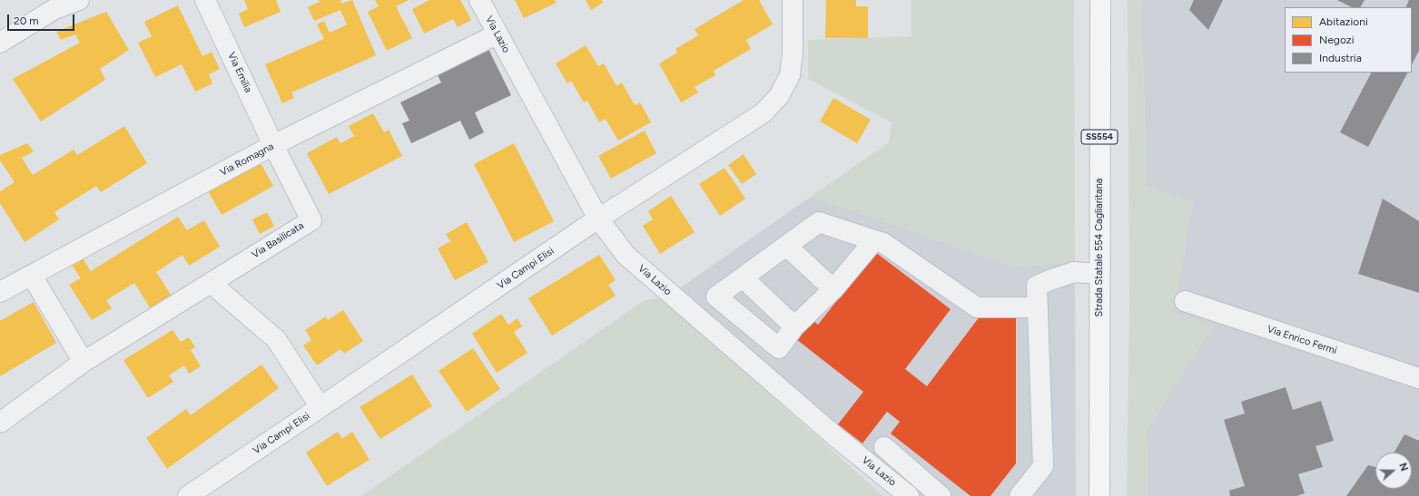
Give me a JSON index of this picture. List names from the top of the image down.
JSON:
{
  "streets": {
    "main road": ["SS554", "Strada Statale 554 Cagliaritana"],
    "street": [
      "Via Lazio",
      "Via Emilia",
      "Via Romagna",
      "Via Basilicata",
      "Via Campi Elisi",
      "Via Enrico Fermi"
    ]
  },
  "crossings": [
    ["Via Lazio", "Via Romagna"],
    ["Via Lazio", "Via Campi Elisi"],
    ["Via Emilia", "Via Romagna"],
    ["Via Emilia", "Via Basilicata"],
    ["Via Romagna", "Via Basilicata"]
  ],
  "legend": ["Abitazioni", "Negozi", "Industria"],
  "scale_bar": "20 m",
  "north": "right"
}
